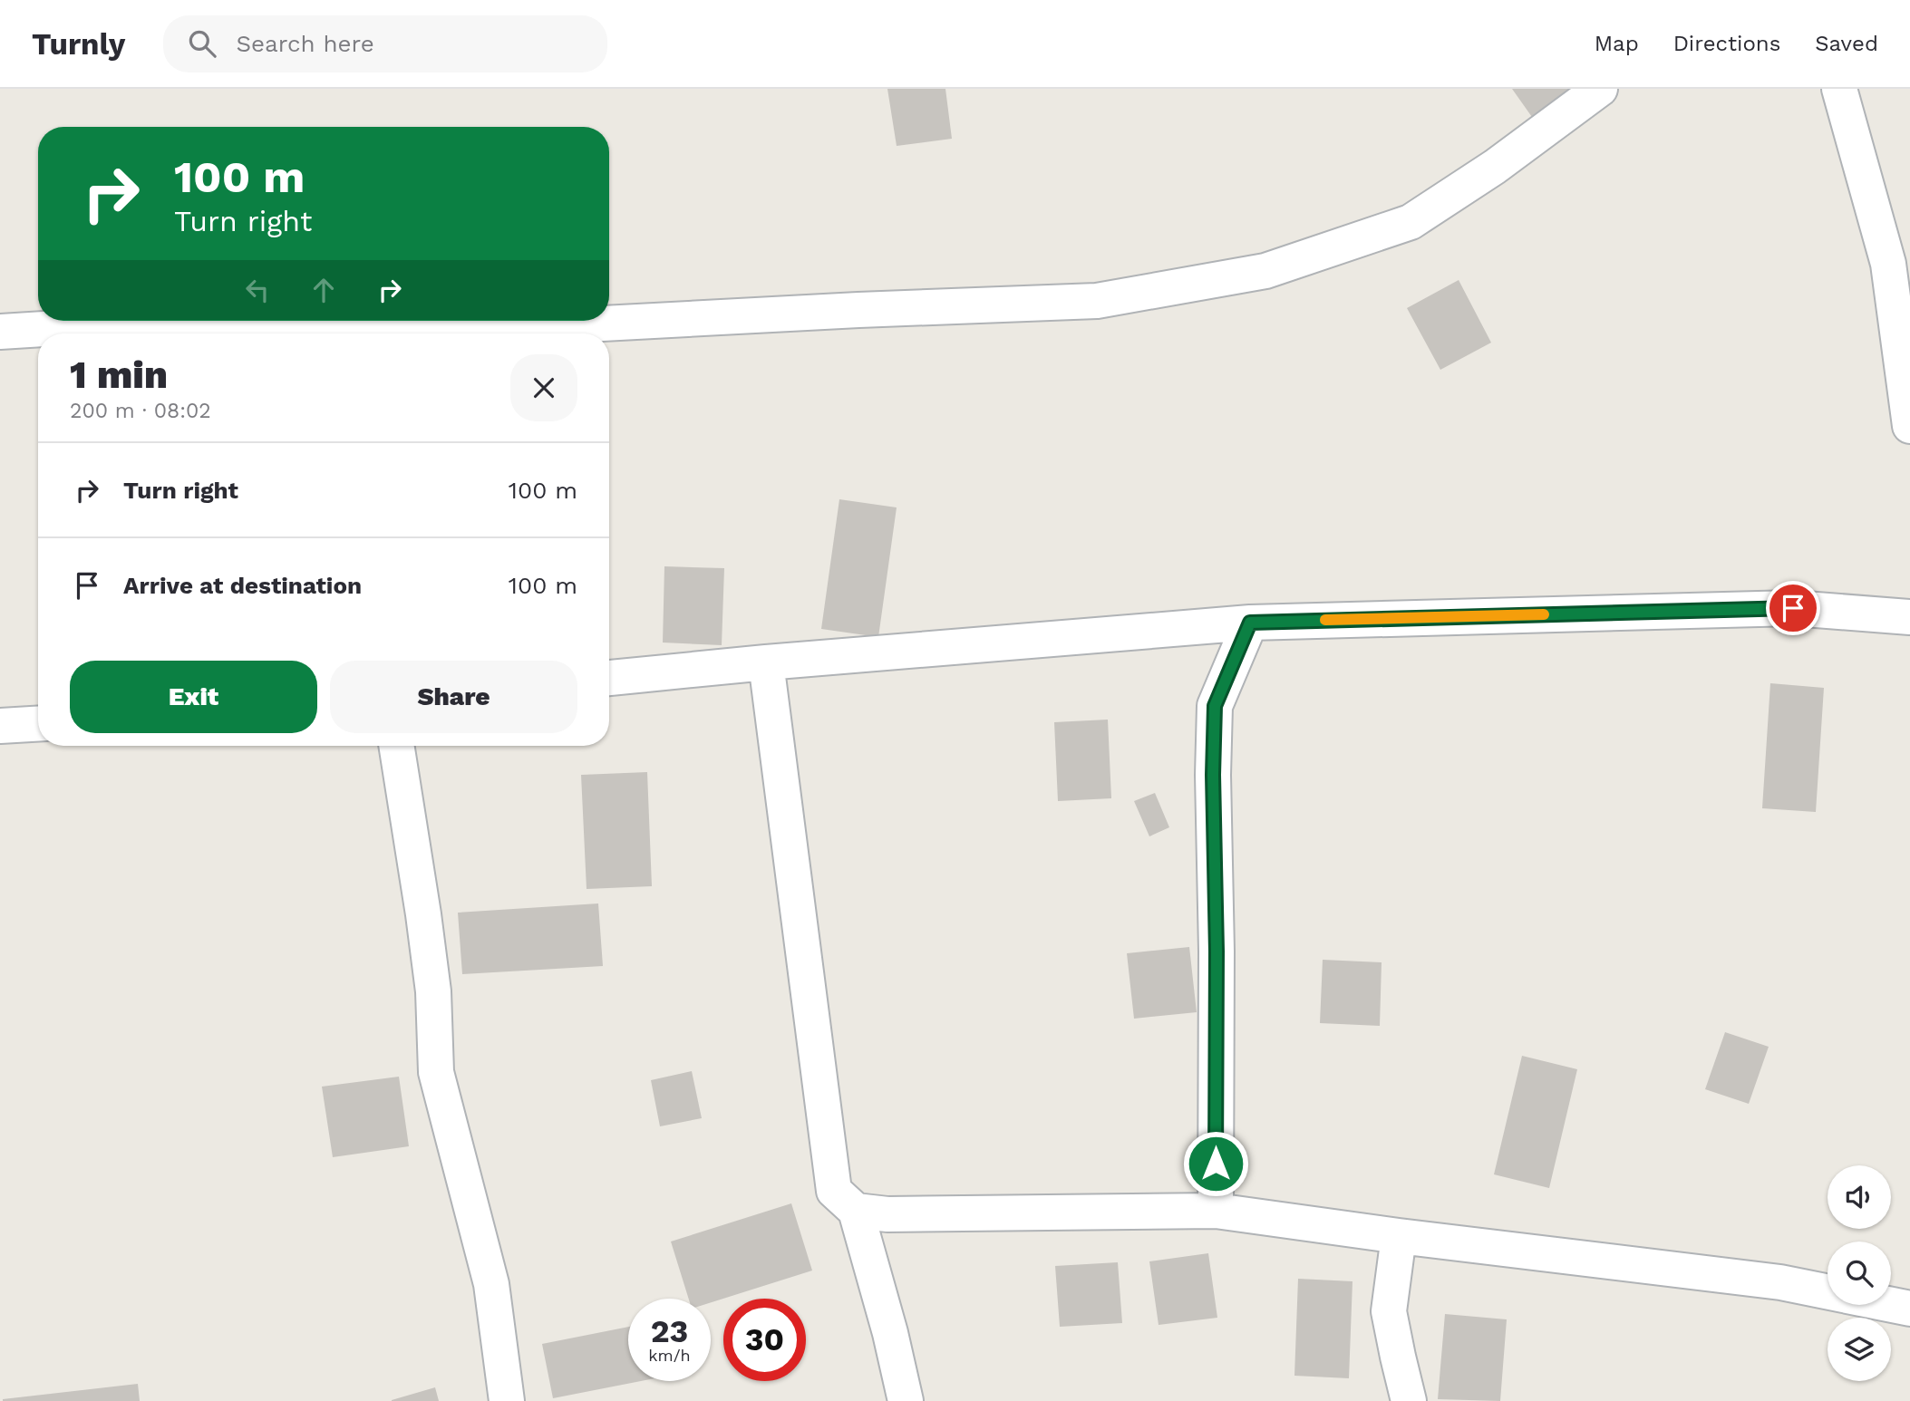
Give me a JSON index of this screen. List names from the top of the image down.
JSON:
{
  "page": {
    "header": "Turnly",
    "search": "Search here",
    "nav": ["Map", "Directions", "Saved"],
    "turn": ["100 m", "Turn right"],
    "heading": ["1 min", "200 m · 08:02"],
    "list": [
      {
        "name": "Turn right",
        "value": "100 m"
      },
      {
        "name": "Arrive at destination",
        "value": "100 m"
      }
    ],
    "buttons": ["Exit", "Share"],
    "speed": "23 km/h",
    "limit": "30"
  }
}
